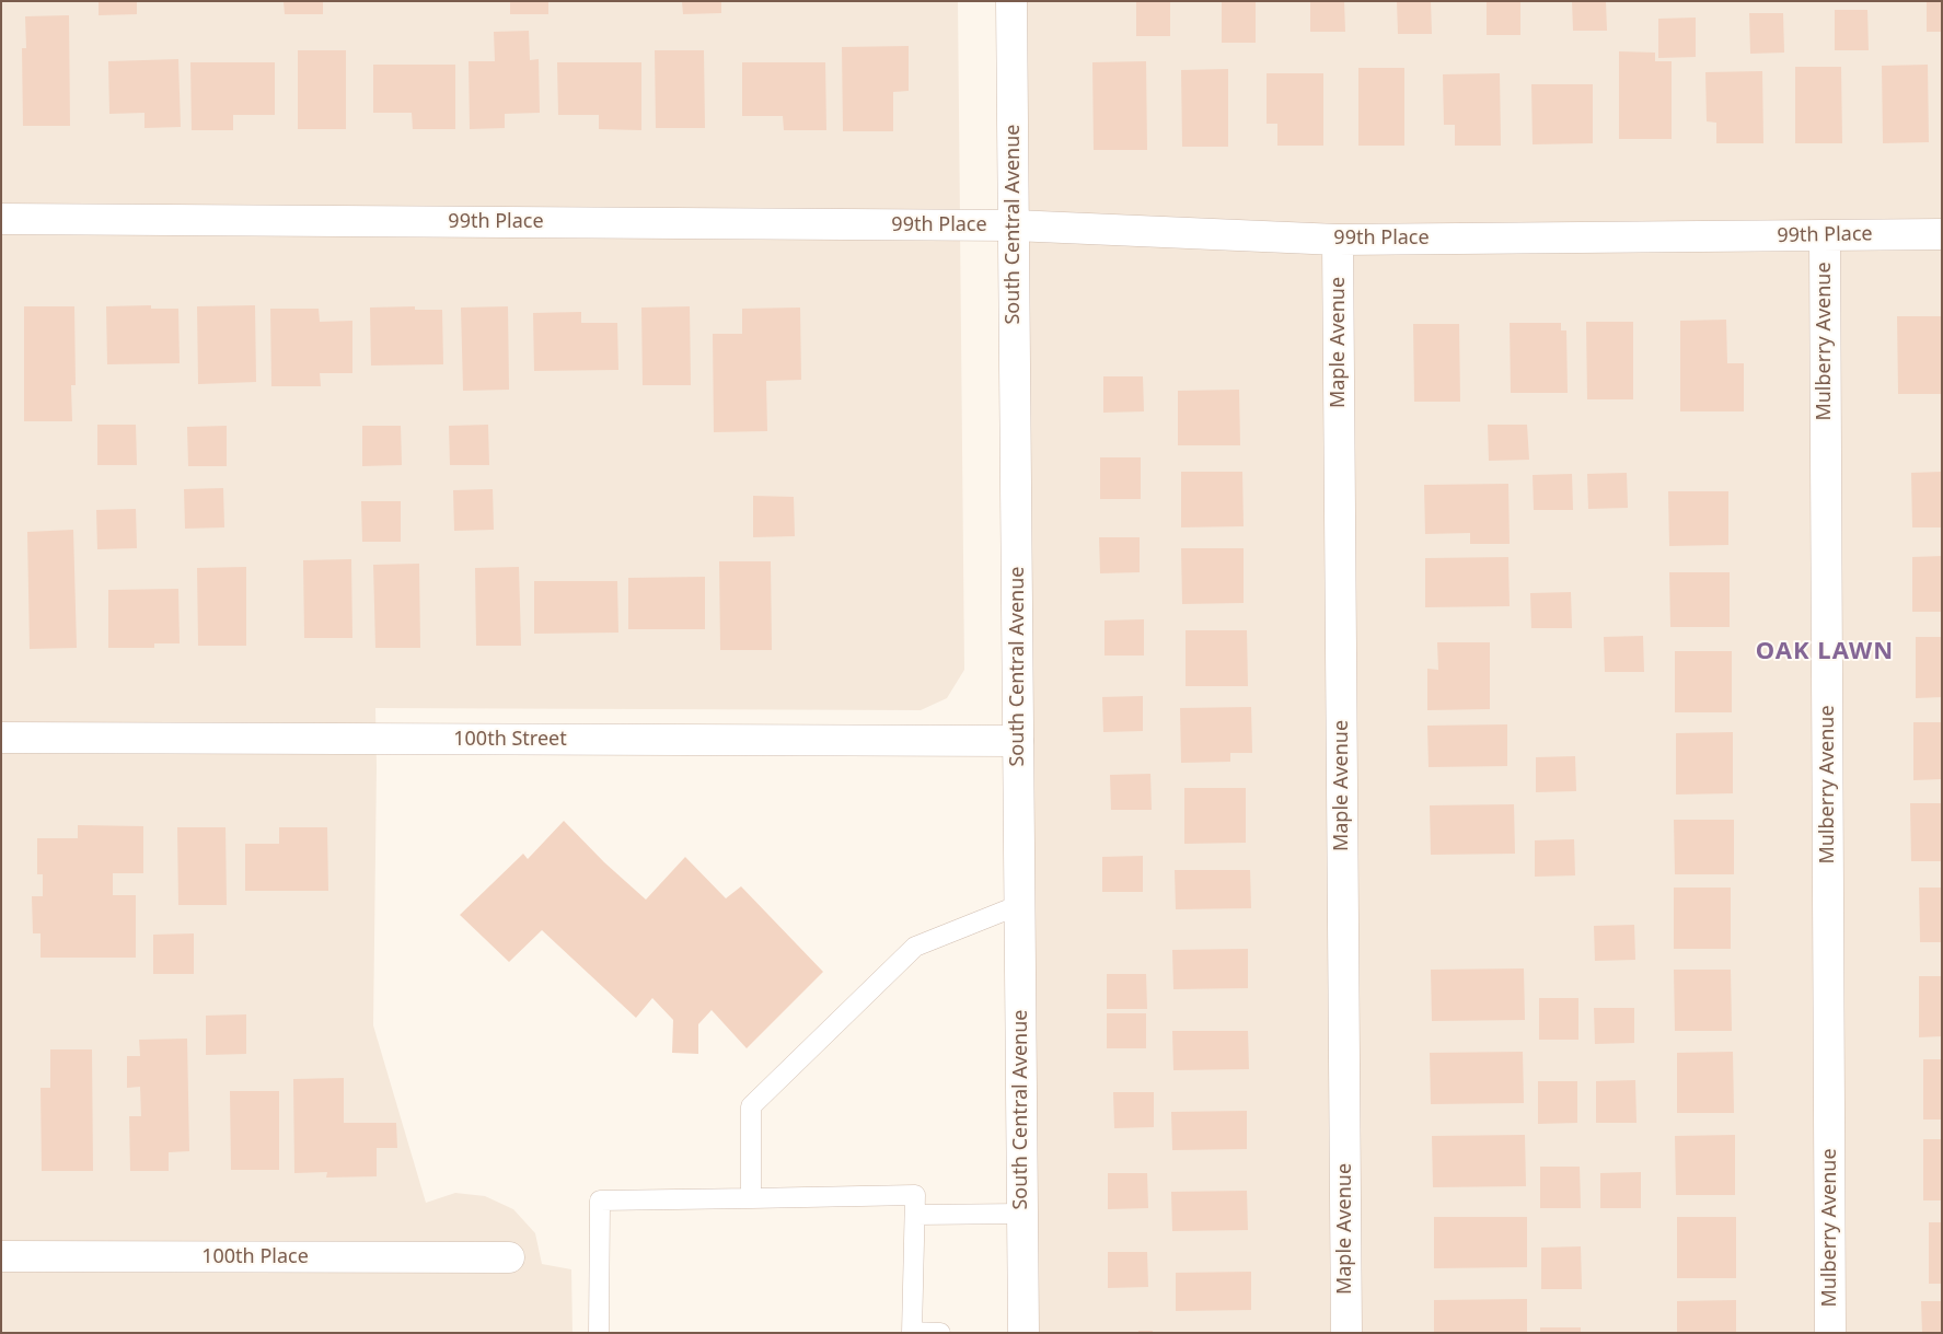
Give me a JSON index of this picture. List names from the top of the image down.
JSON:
{
  "streets": {
    "street": [
      "99th Place",
      "South Central Avenue",
      "Mulberry Avenue",
      "Maple Avenue",
      "100th Street",
      "100th Place"
    ]
  },
  "crossings": [
    ["99th Place", "South Central Avenue"],
    ["99th Place", "Mulberry Avenue"],
    ["99th Place", "Maple Avenue"],
    ["South Central Avenue", "100th Street"]
  ],
  "districts": ["OAK LAWN"]
}
